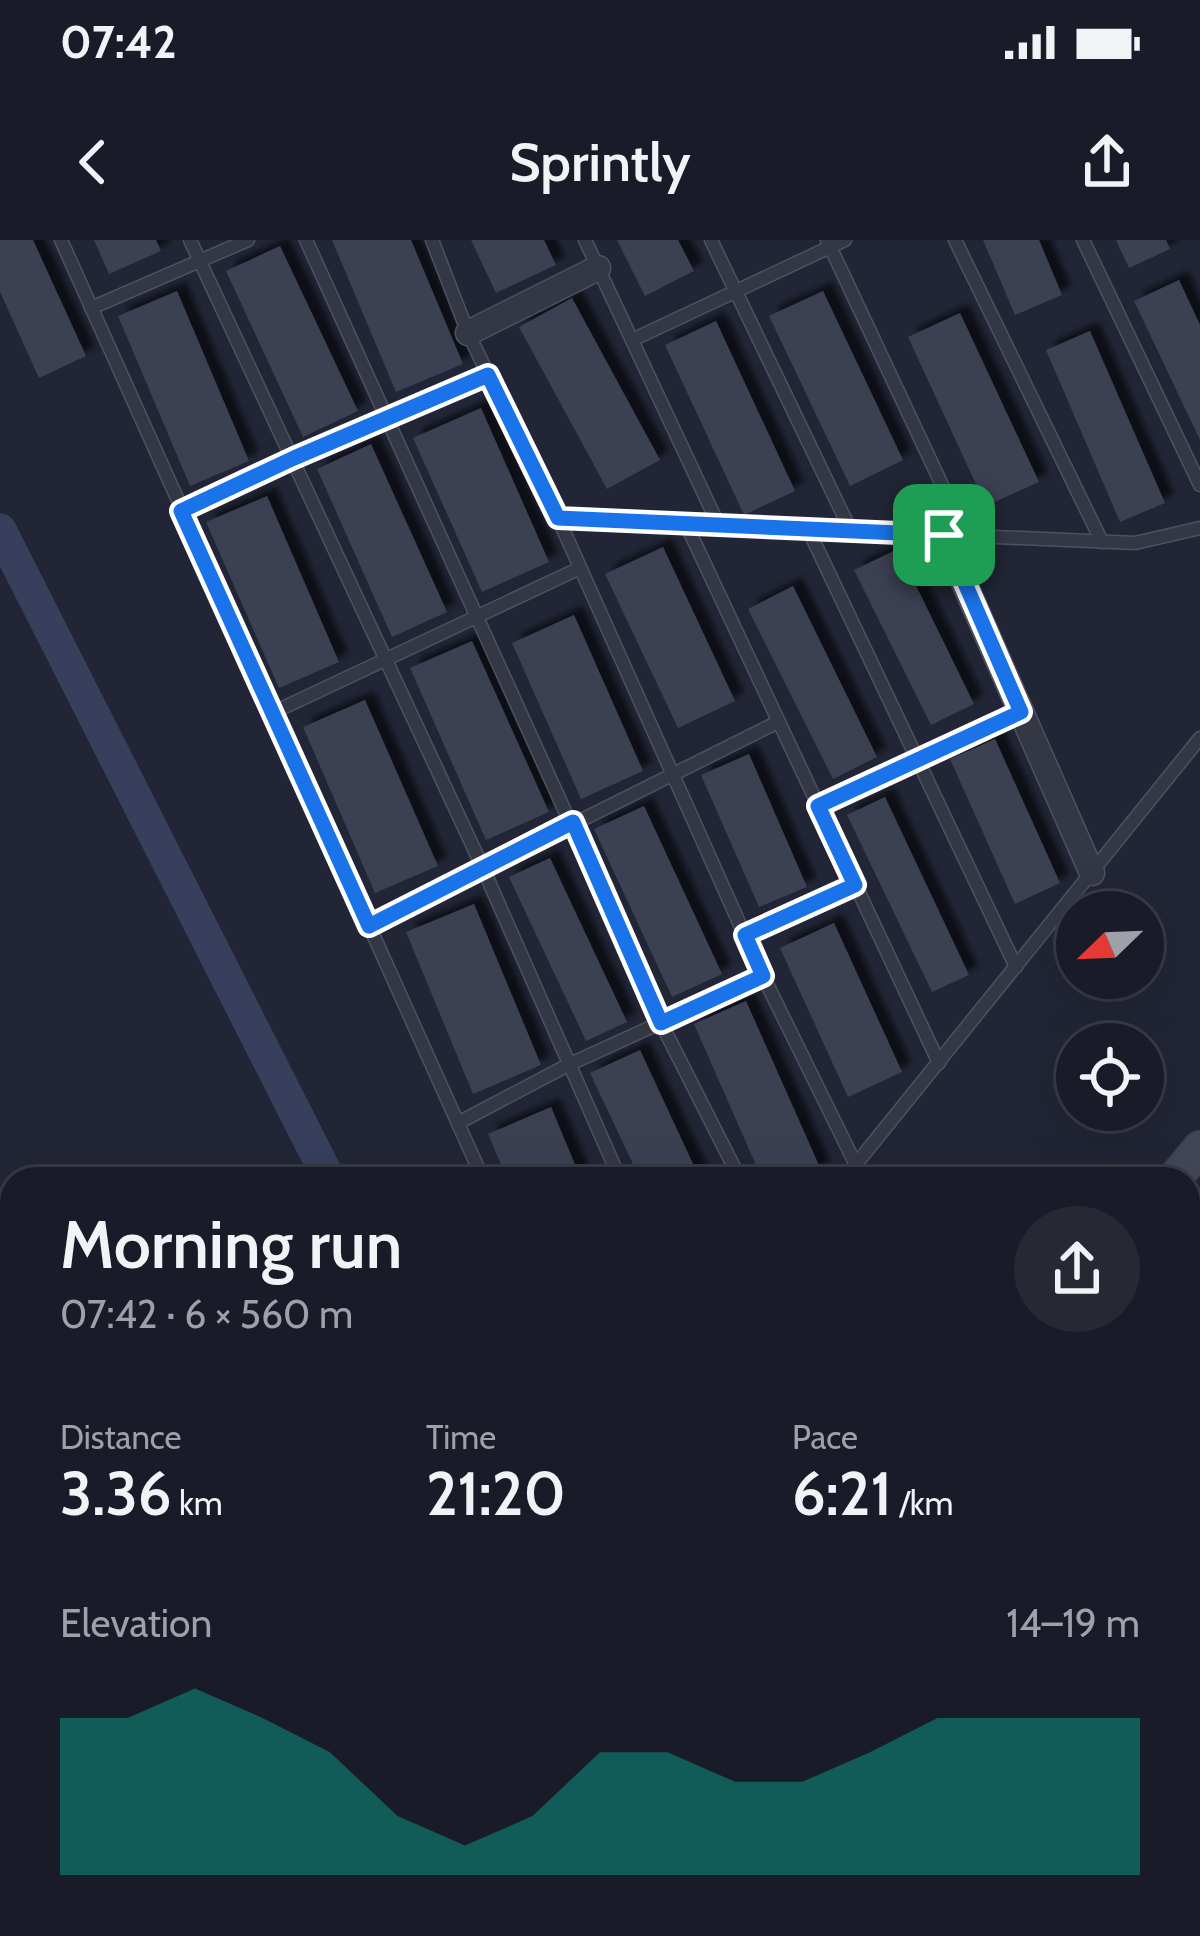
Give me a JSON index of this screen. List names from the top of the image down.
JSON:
{
  "north": "bottom left",
  "page": {
    "status": "07:42",
    "header": "Sprintly",
    "heading": ["Morning run", "07:42 · 6 × 560 m"],
    "stats": [
      ["Distance", "3.36 km"],
      ["Time", "21:20"],
      ["Pace", "6:21 /km"]
    ],
    "chart": ["Elevation", "14–19 m"]
  }
}
